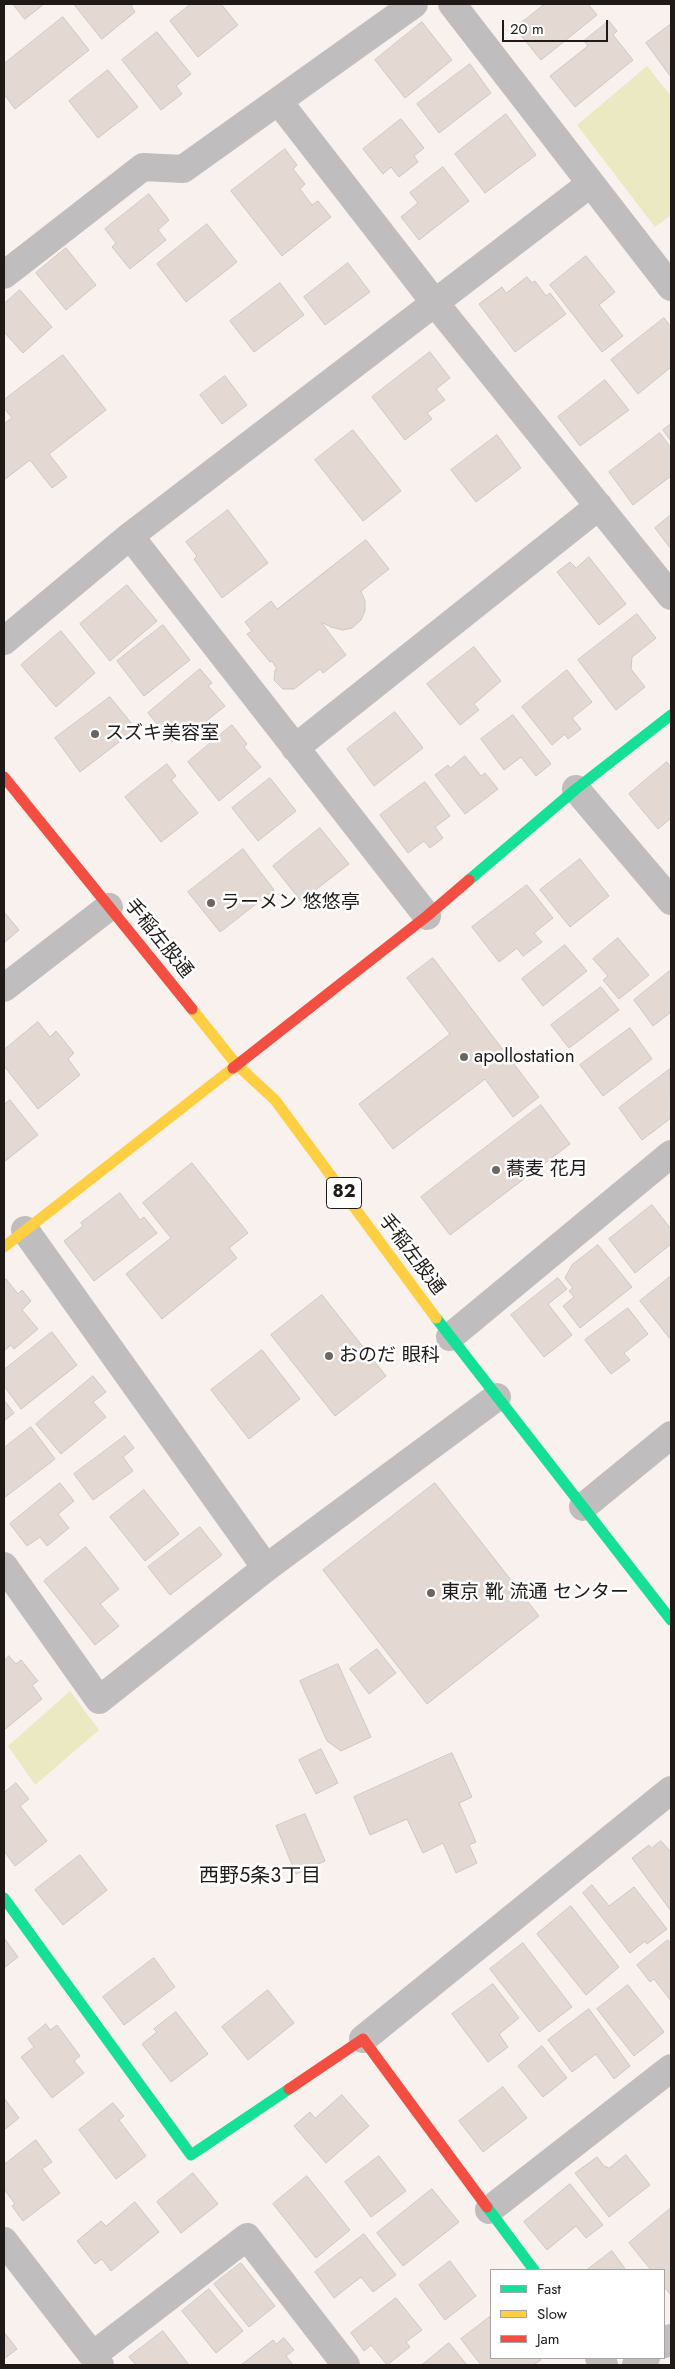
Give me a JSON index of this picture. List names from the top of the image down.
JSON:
{
  "streets": {
    "street": ["手稲左股通", "82"]
  },
  "districts": ["西野5条3丁目"],
  "places": [
    "スズキ美容室",
    "ラーメン 悠悠亭",
    "apollostation",
    "蕎麦 花月",
    "おのだ 眼科",
    "東京 靴 流通 センター"
  ],
  "legend": ["Fast", "Slow", "Jam"],
  "scale_bar": "20 m"
}
